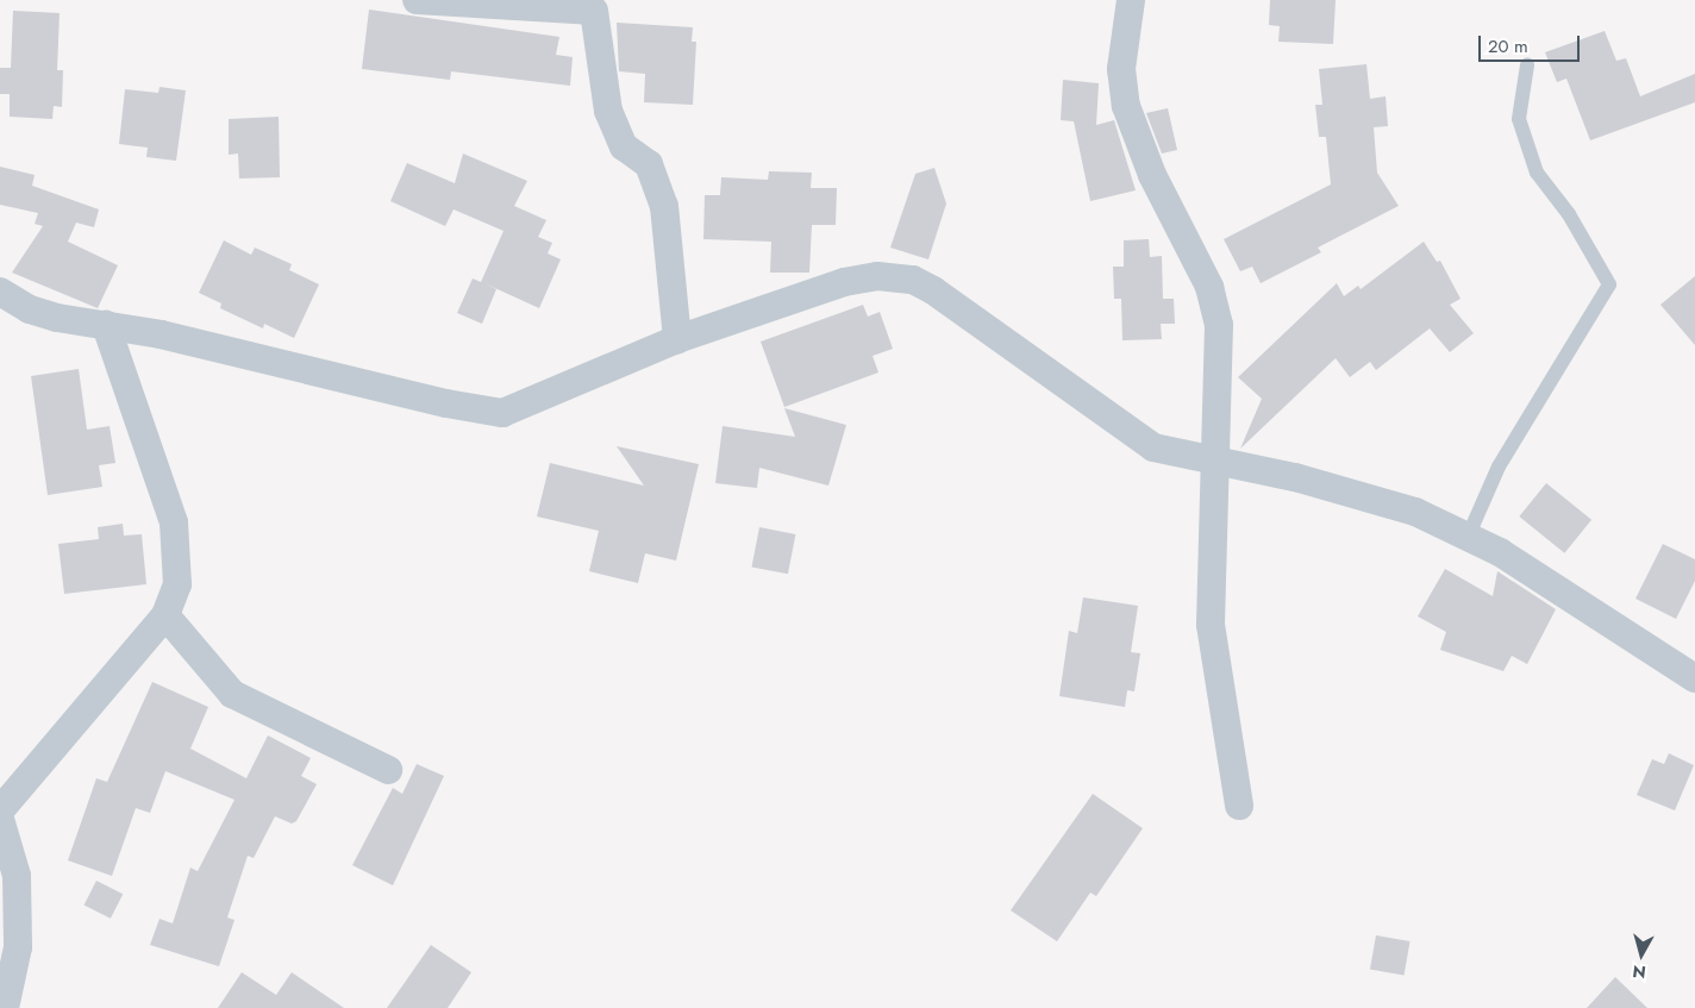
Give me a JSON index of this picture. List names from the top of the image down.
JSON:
{
  "scale_bar": "20 m",
  "north": "bottom"
}
